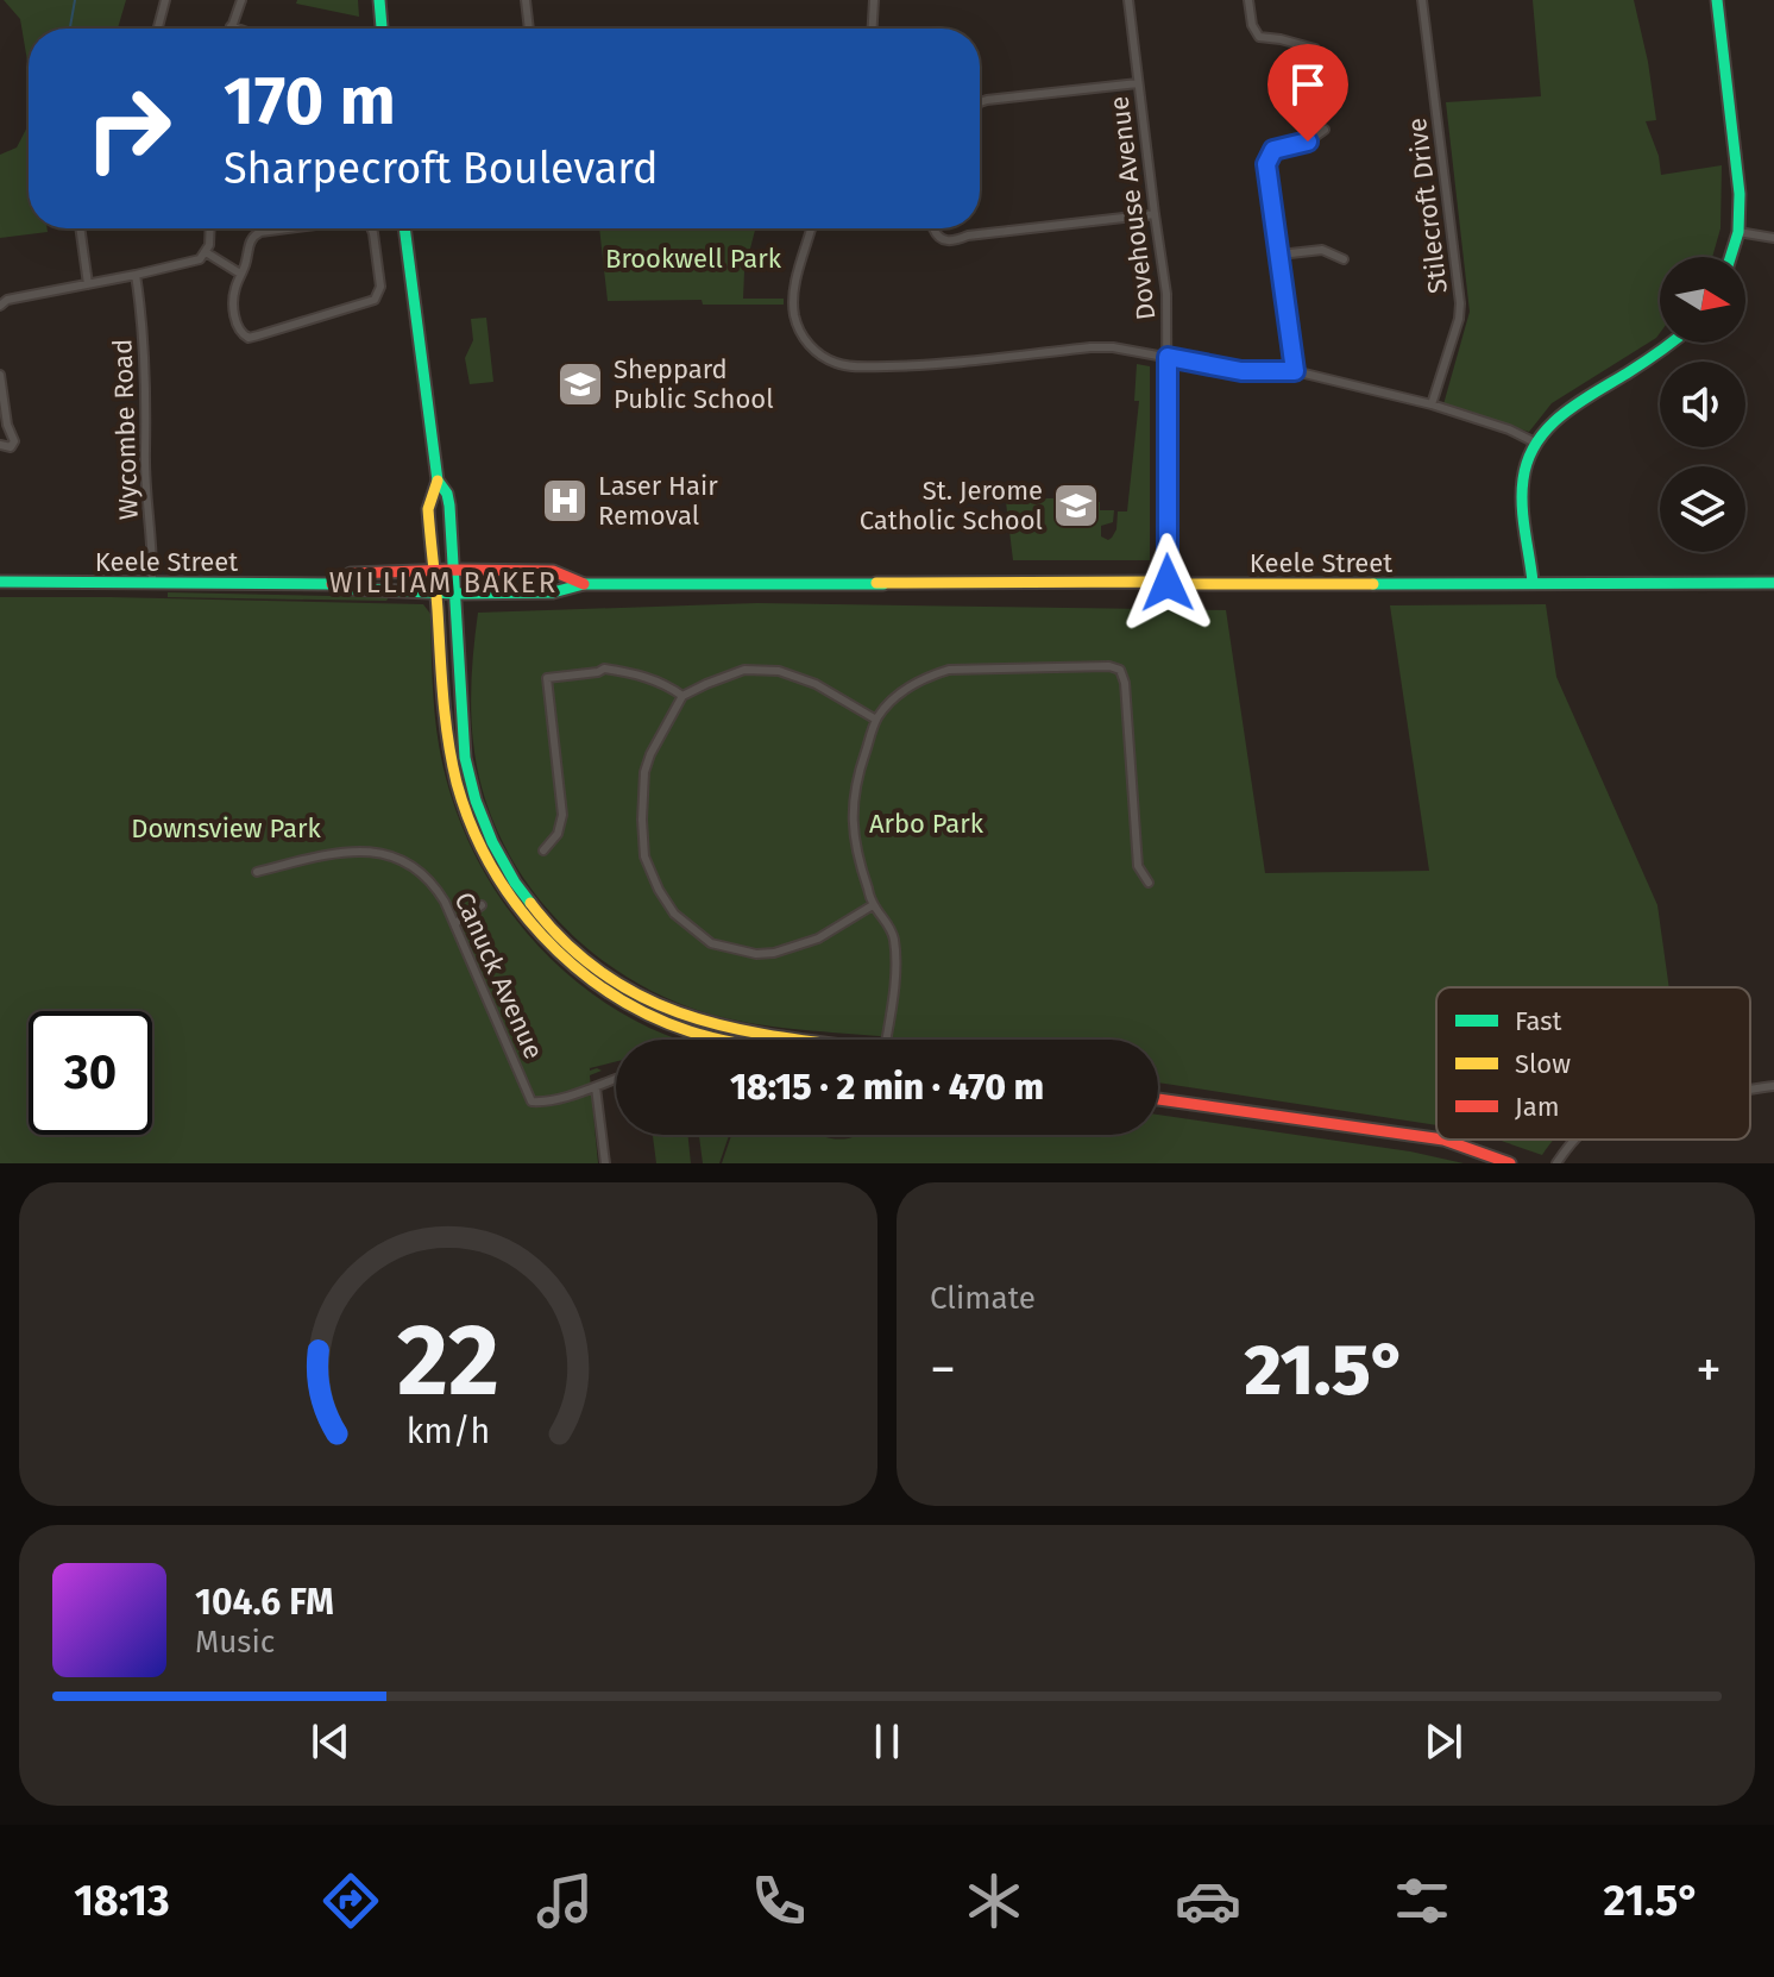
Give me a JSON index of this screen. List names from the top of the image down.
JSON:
{
  "streets": {
    "main road": ["Keele Street"],
    "street": [
      "Stilecroft Drive",
      "Dovehouse Avenue",
      "Wycombe Road",
      "Canuck Avenue"
    ]
  },
  "crossings": [
    ["Dovehouse Avenue", "Keele Street"],
    ["Wycombe Road", "Keele Street"]
  ],
  "districts": ["WILLIAM BAKER"],
  "parks": ["Brookwell Park", "Arbo Park", "Downsview Park"],
  "places": {
    "school or university": ["Sheppard Public School", "St. Jerome Catholic School"],
    "hospital": ["Laser Hair Removal"]
  },
  "legend": ["Fast", "Slow", "Jam"],
  "north": "right",
  "page": {
    "turn": ["170 m", "Sharpecroft Boulevard"],
    "limit": "30",
    "trip": "18:15 · 2 min · 470 m",
    "tile": "Climate",
    "heat": ["−", "21.5°", "+"],
    "song": ["104.6 FM", "Music"],
    "tabs": ["18:13", "21.5°"],
    "gauge": ["22", "km/h"]
  }
}
